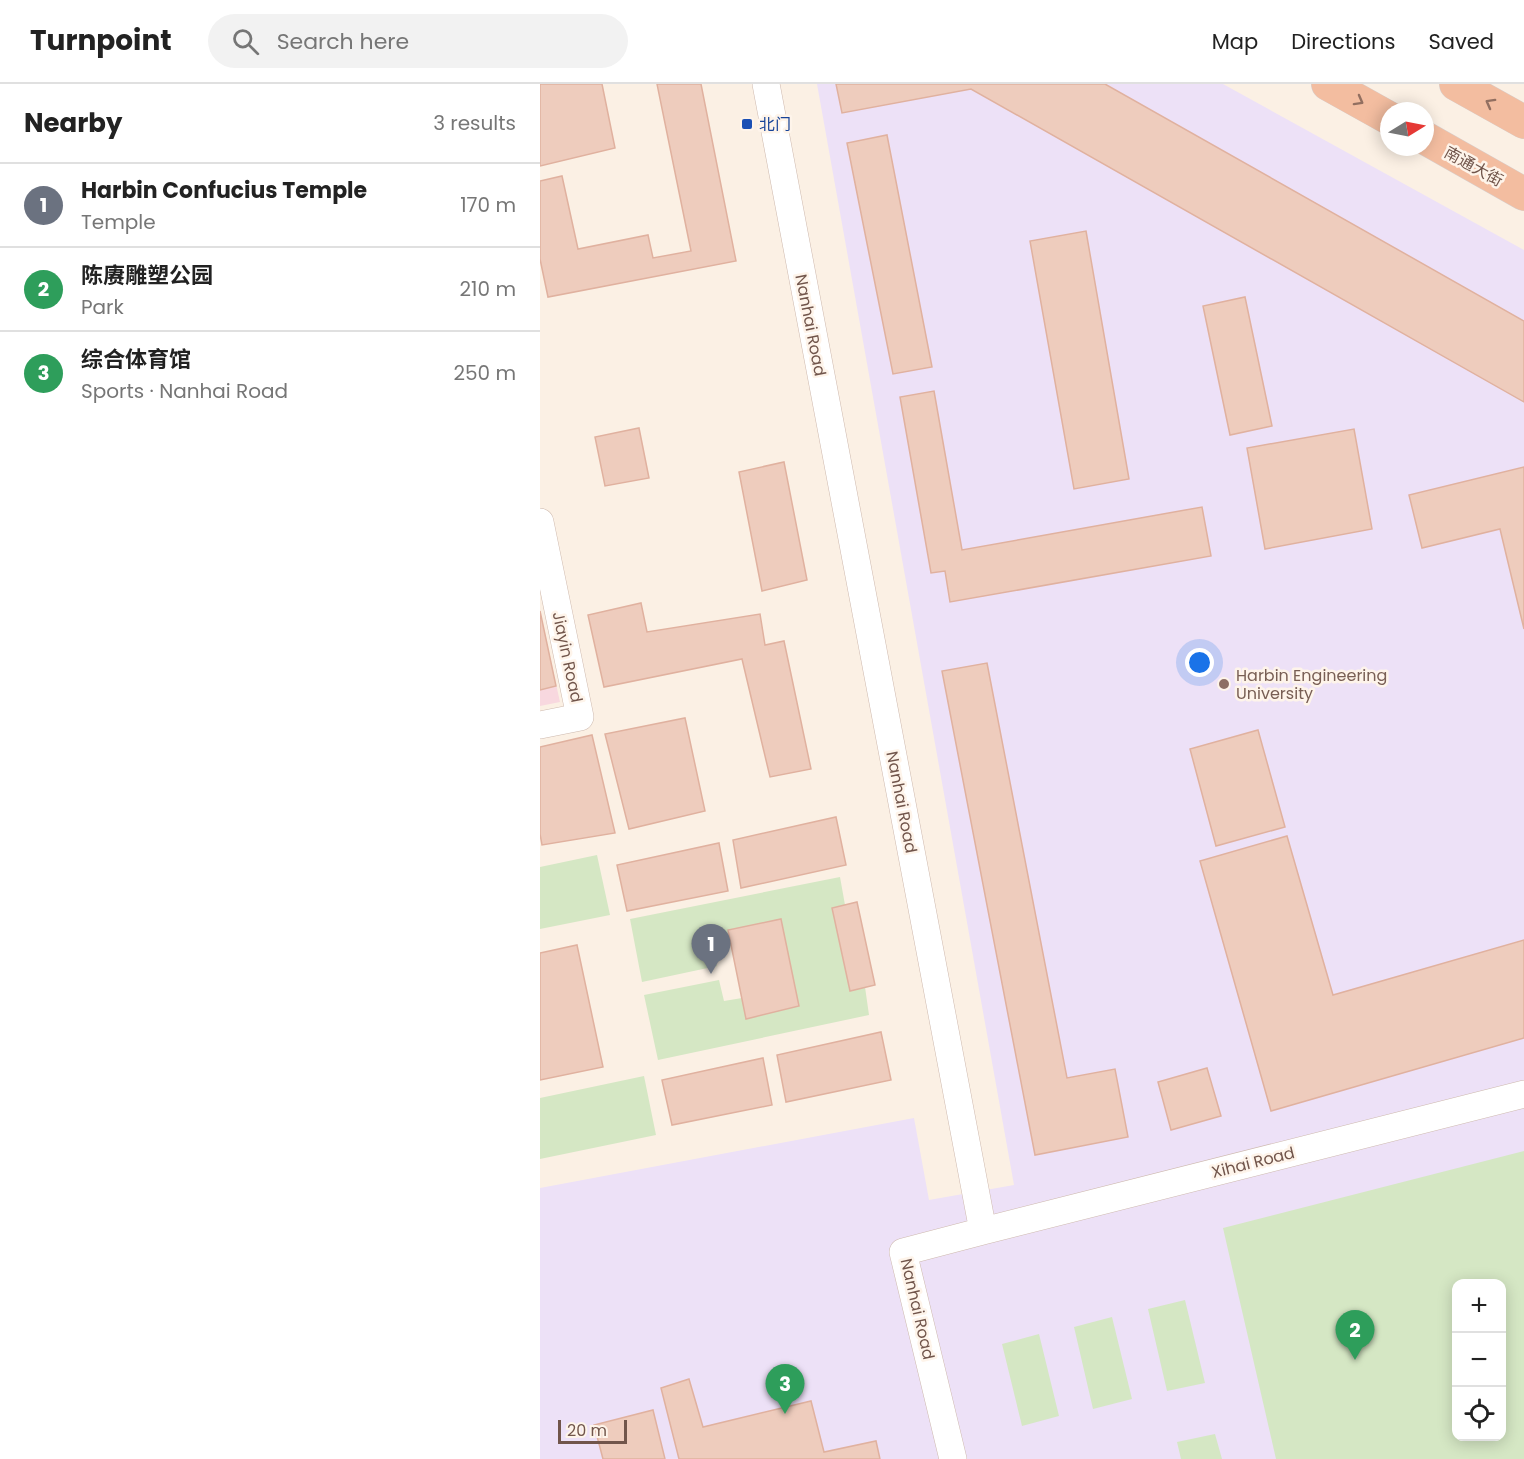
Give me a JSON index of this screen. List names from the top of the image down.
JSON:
{
  "streets": {
    "highway": ["南通大街"],
    "street": ["Nanhai Road", "Jiayin Road", "Xihai Road"]
  },
  "crossings": [
    ["Nanhai Road", "Xihai Road"]
  ],
  "places": {
    "transit": ["北门"],
    "other": ["Harbin Engineering University"]
  },
  "scale_bar": "20 m",
  "north": "right",
  "page": {
    "header": "Turnpoint",
    "search": "Search here",
    "nav": ["Map", "Directions", "Saved"],
    "heading": ["Nearby", "3 results"],
    "list": [
      {
        "mark": "1",
        "name": "Harbin Confucius Temple",
        "note": "Temple",
        "value": "170 m"
      },
      {
        "mark": "2",
        "name": "陈赓雕塑公园",
        "note": "Park",
        "value": "210 m"
      },
      {
        "mark": "3",
        "name": "综合体育馆",
        "note": "Sports · Nanhai Road",
        "value": "250 m"
      }
    ],
    "pins": ["1", "2", "3"],
    "map_buttons": ["+", "−"],
    "scale": "20 m"
  }
}
